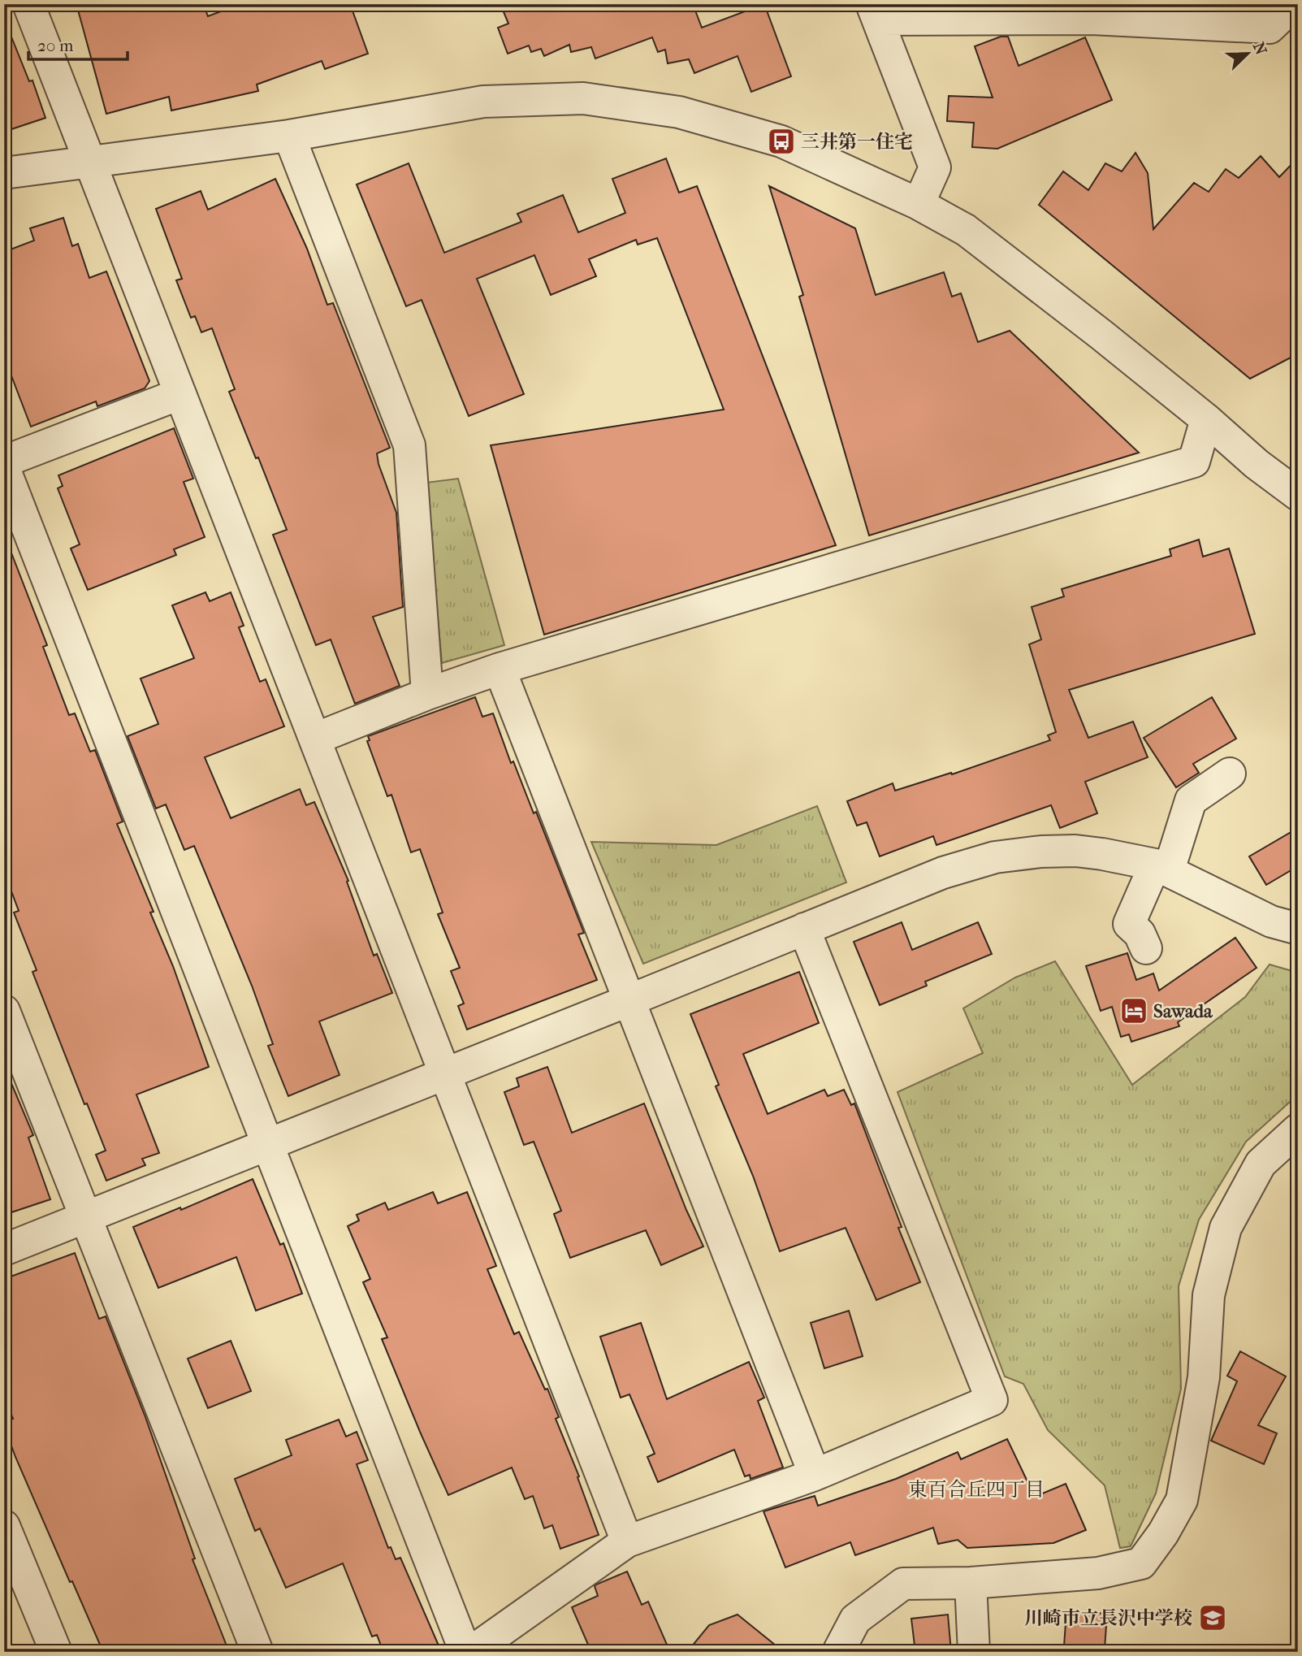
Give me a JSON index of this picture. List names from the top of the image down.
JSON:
{
  "districts": ["東百合丘四丁目"],
  "places": {
    "bus stop": ["三井第一住宅"],
    "hotel": ["Sawada"],
    "school or university": ["川崎市立長沢中学校"]
  },
  "scale_bar": "20 m",
  "north": "top right"
}
